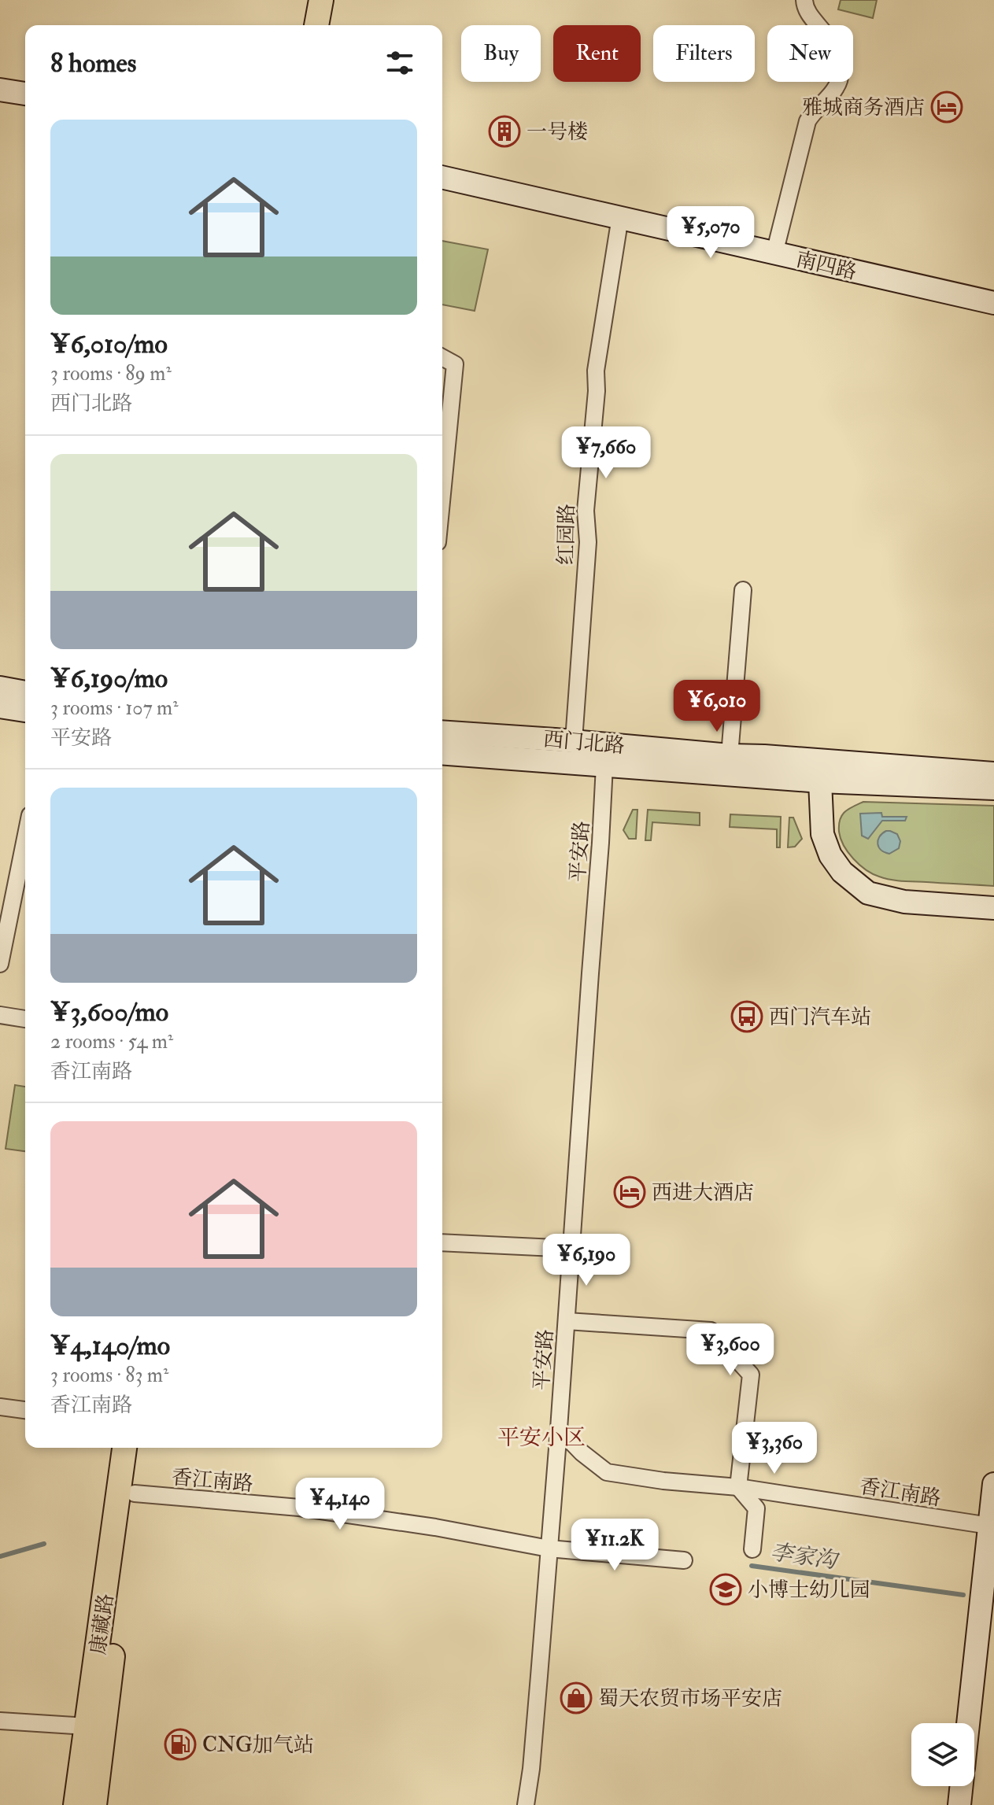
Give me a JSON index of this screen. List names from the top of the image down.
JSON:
{
  "streets": {
    "main road": ["南四路", "西门北路", "康藏路"],
    "street": ["红园路", "平安路", "香江南路"]
  },
  "crossings": [
    ["南四路", "红园路"],
    ["红园路", "西门北路"],
    ["西门北路", "平安路"],
    ["平安路", "香江南路"],
    ["香江南路", "康藏路"]
  ],
  "districts": ["平安小区"],
  "water": ["李家沟"],
  "places": {
    "hotel": ["雅城商务酒店", "西进大酒店"],
    "building": ["一号楼"],
    "bus stop": ["西门汽车站"],
    "school or university": ["小博士幼儿园"],
    "shop": ["蜀天农贸市场平安店"],
    "fuel station": ["CNG加气站"]
  },
  "page": {
    "chip": [
      "Buy",
      "Rent",
      "Filters",
      "New"
    ],
    "heading": "8 homes",
    "list": [
      {
        "name": "¥6,010/mo",
        "note": "3 rooms · 89 m² · 西门北路"
      },
      {
        "name": "¥6,190/mo",
        "note": "3 rooms · 107 m² · 平安路"
      },
      {
        "name": "¥3,600/mo",
        "note": "2 rooms · 54 m² · 香江南路"
      },
      {
        "name": "¥4,140/mo",
        "note": "3 rooms · 83 m² · 香江南路"
      }
    ],
    "price": [
      "¥5,070",
      "¥7,660",
      "¥6,010",
      "¥6,190",
      "¥3,600",
      "¥3,360",
      "¥4,140",
      "¥11.2K"
    ]
  }
}
